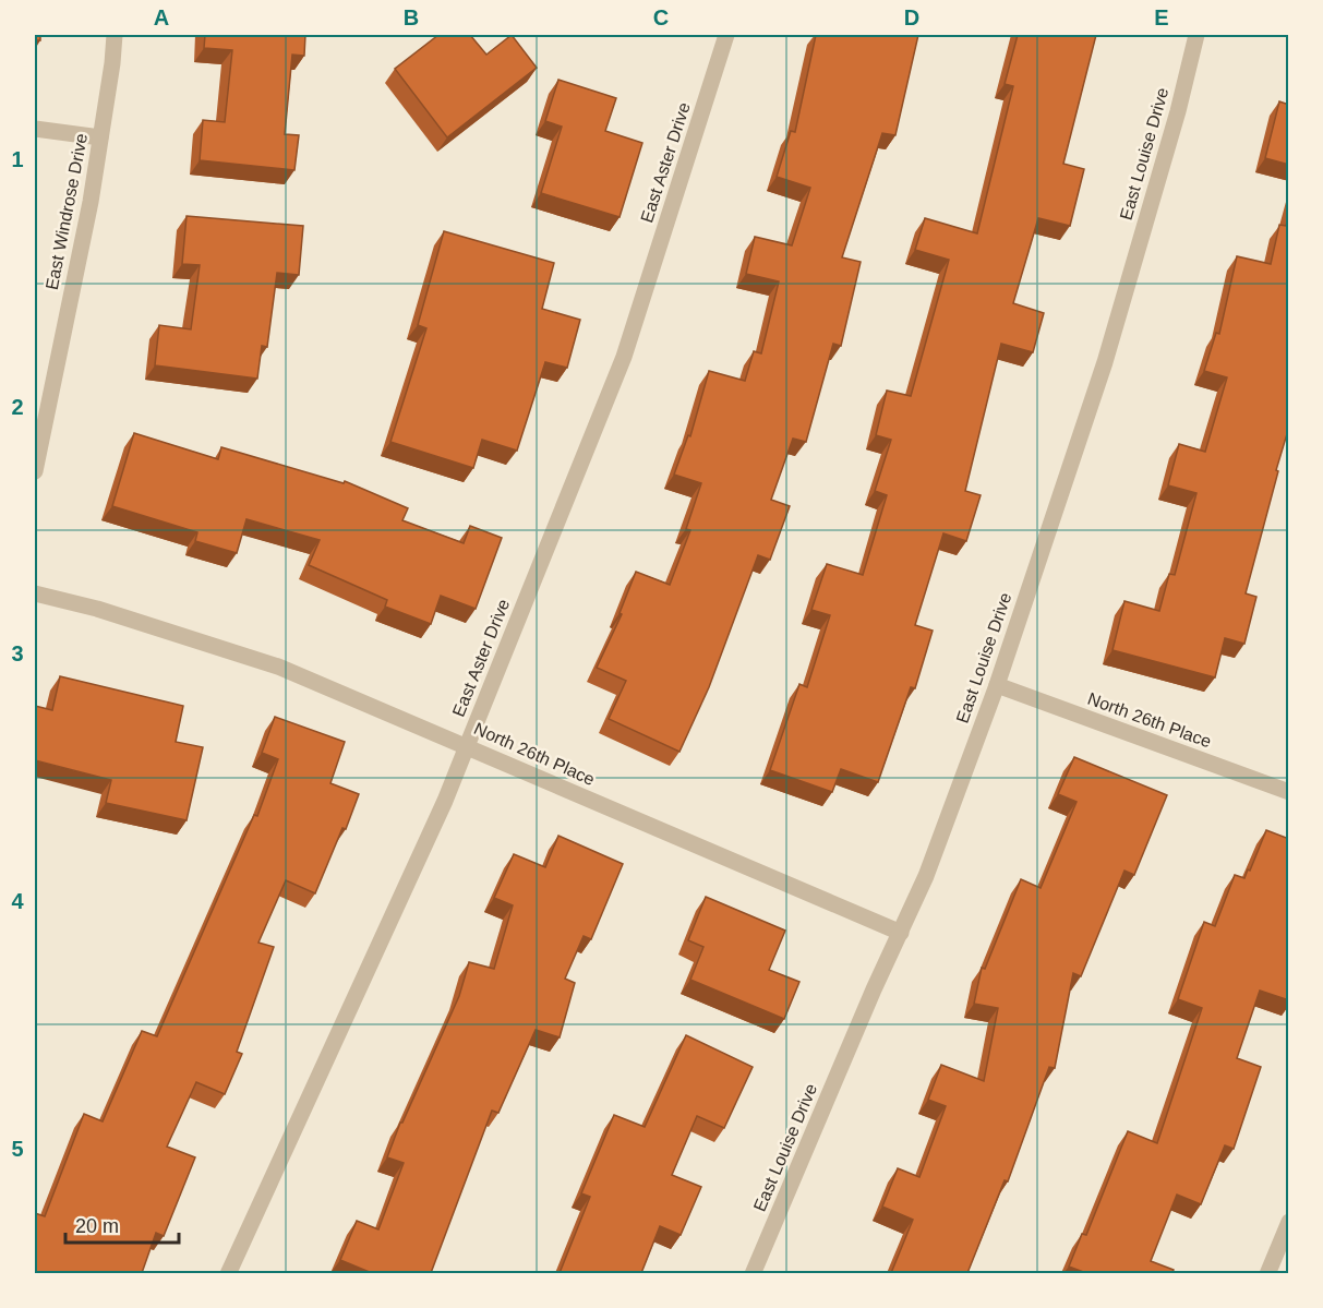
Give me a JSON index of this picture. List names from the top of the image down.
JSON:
{
  "streets": {
    "street": [
      "East Louise Drive",
      "East Aster Drive",
      "East Windrose Drive",
      "North 26th Place"
    ]
  },
  "crossings": [
    ["East Louise Drive", "North 26th Place"],
    ["East Aster Drive", "North 26th Place"]
  ],
  "scale_bar": "20 m",
  "grid": {
    "columns": [
      "A",
      "B",
      "C",
      "D",
      "E"
    ],
    "rows": [
      "1",
      "2",
      "3",
      "4",
      "5"
    ]
  }
}
